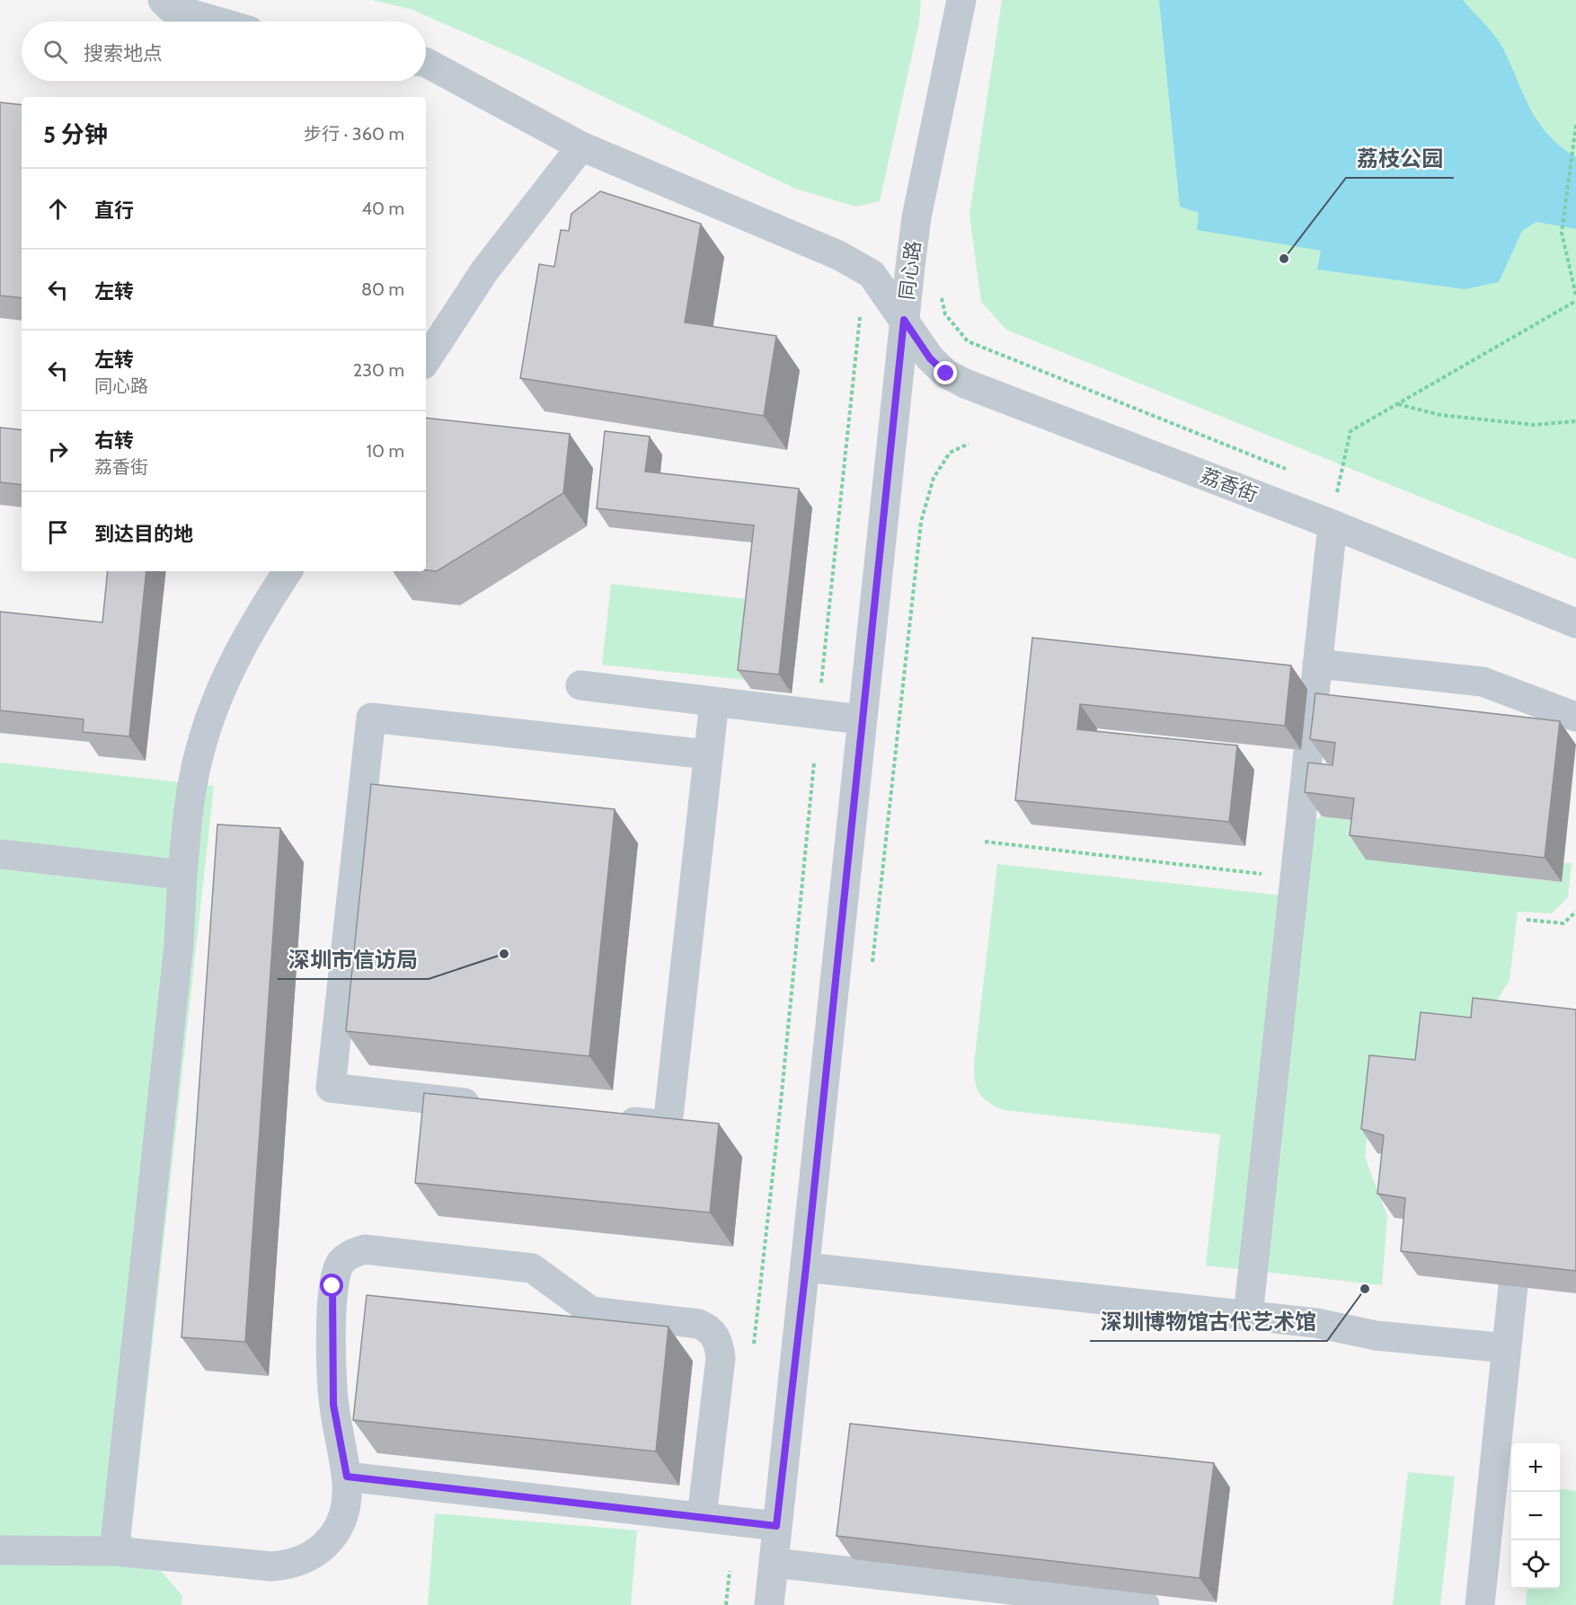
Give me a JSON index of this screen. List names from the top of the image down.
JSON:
{
  "streets": {
    "street": ["同心路", "荔香街"]
  },
  "crossings": [
    ["同心路", "荔香街"]
  ],
  "places": ["荔枝公园", "深圳市信访局", "深圳博物馆古代艺术馆"],
  "page": {
    "search": "搜索地点",
    "heading": ["5 分钟", "步行 · 360 m"],
    "list": [
      ["直行", "40 m"],
      ["左转", "80 m"],
      ["左转", "同心路", "230 m"],
      ["右转", "荔香街", "10 m"],
      "到达目的地"
    ],
    "map_buttons": ["+", "−"]
  }
}
